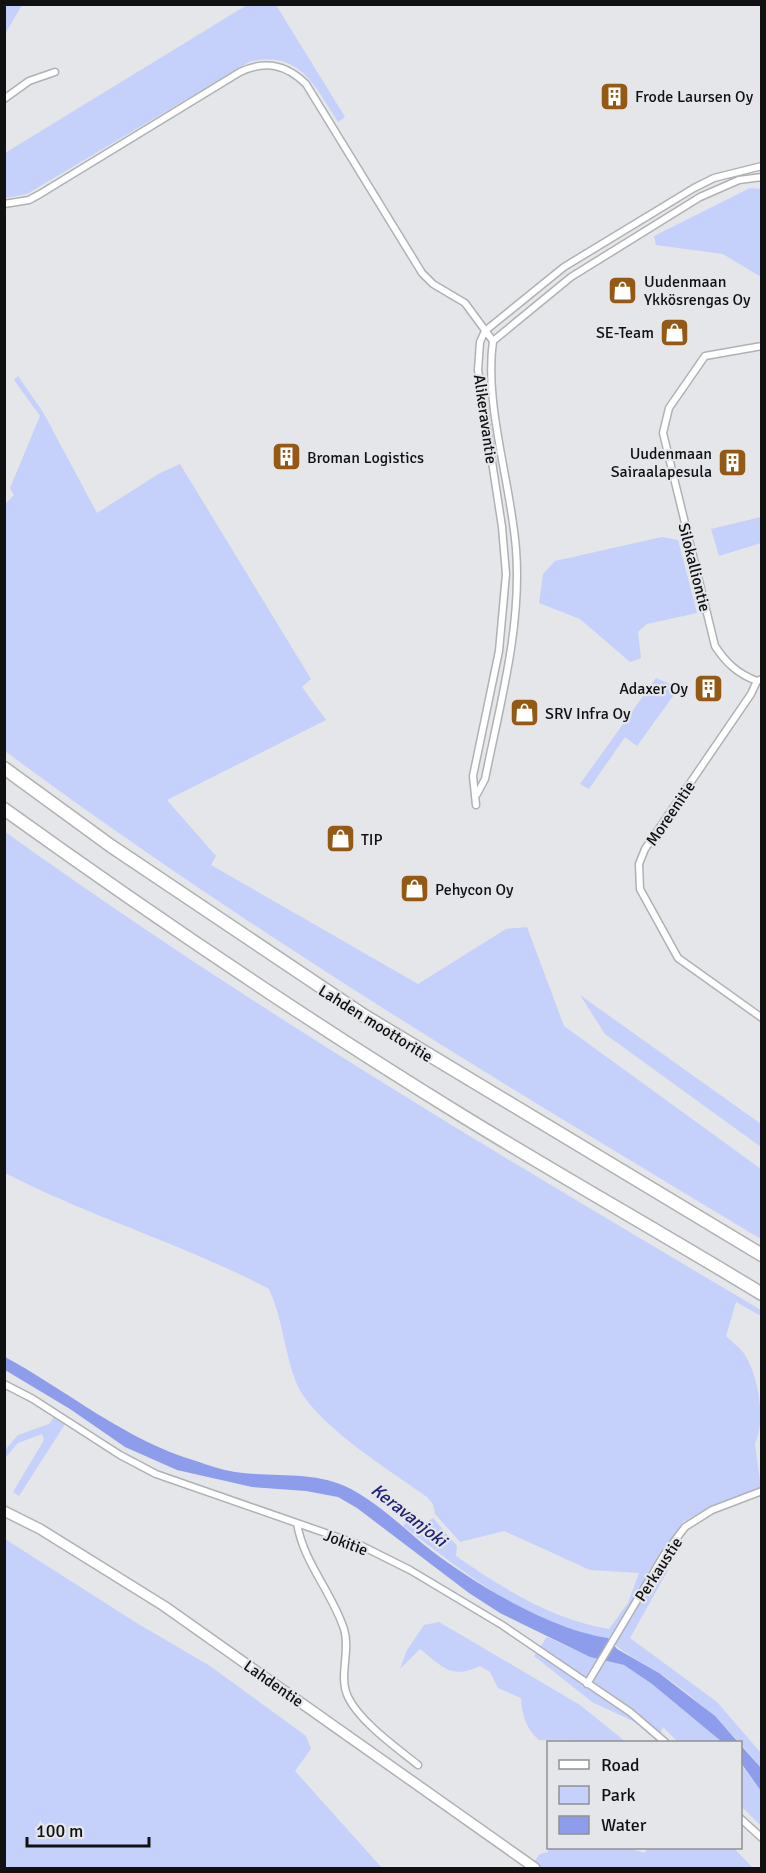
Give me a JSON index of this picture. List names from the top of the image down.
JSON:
{
  "streets": {
    "highway": ["Lahden moottoritie"],
    "main road": ["Lahdentie"],
    "street": [
      "Alikeravantie",
      "Silokalliontie",
      "Moreenitie",
      "Jokitie",
      "Perkaustie"
    ]
  },
  "crossings": [
    ["Silokalliontie", "Moreenitie"],
    ["Jokitie", "Perkaustie"]
  ],
  "water": ["Keravanjoki"],
  "places": {
    "building": [
      "Frode Laursen Oy",
      "Broman Logistics",
      "Uudenmaan Sairaalapesula",
      "Adaxer Oy"
    ],
    "shop": [
      "Uudenmaan Ykkösrengas Oy",
      "SE-Team",
      "SRV Infra Oy",
      "TIP",
      "Pehycon Oy"
    ]
  },
  "legend": ["Road", "Park", "Water"],
  "scale_bar": "100 m"
}
